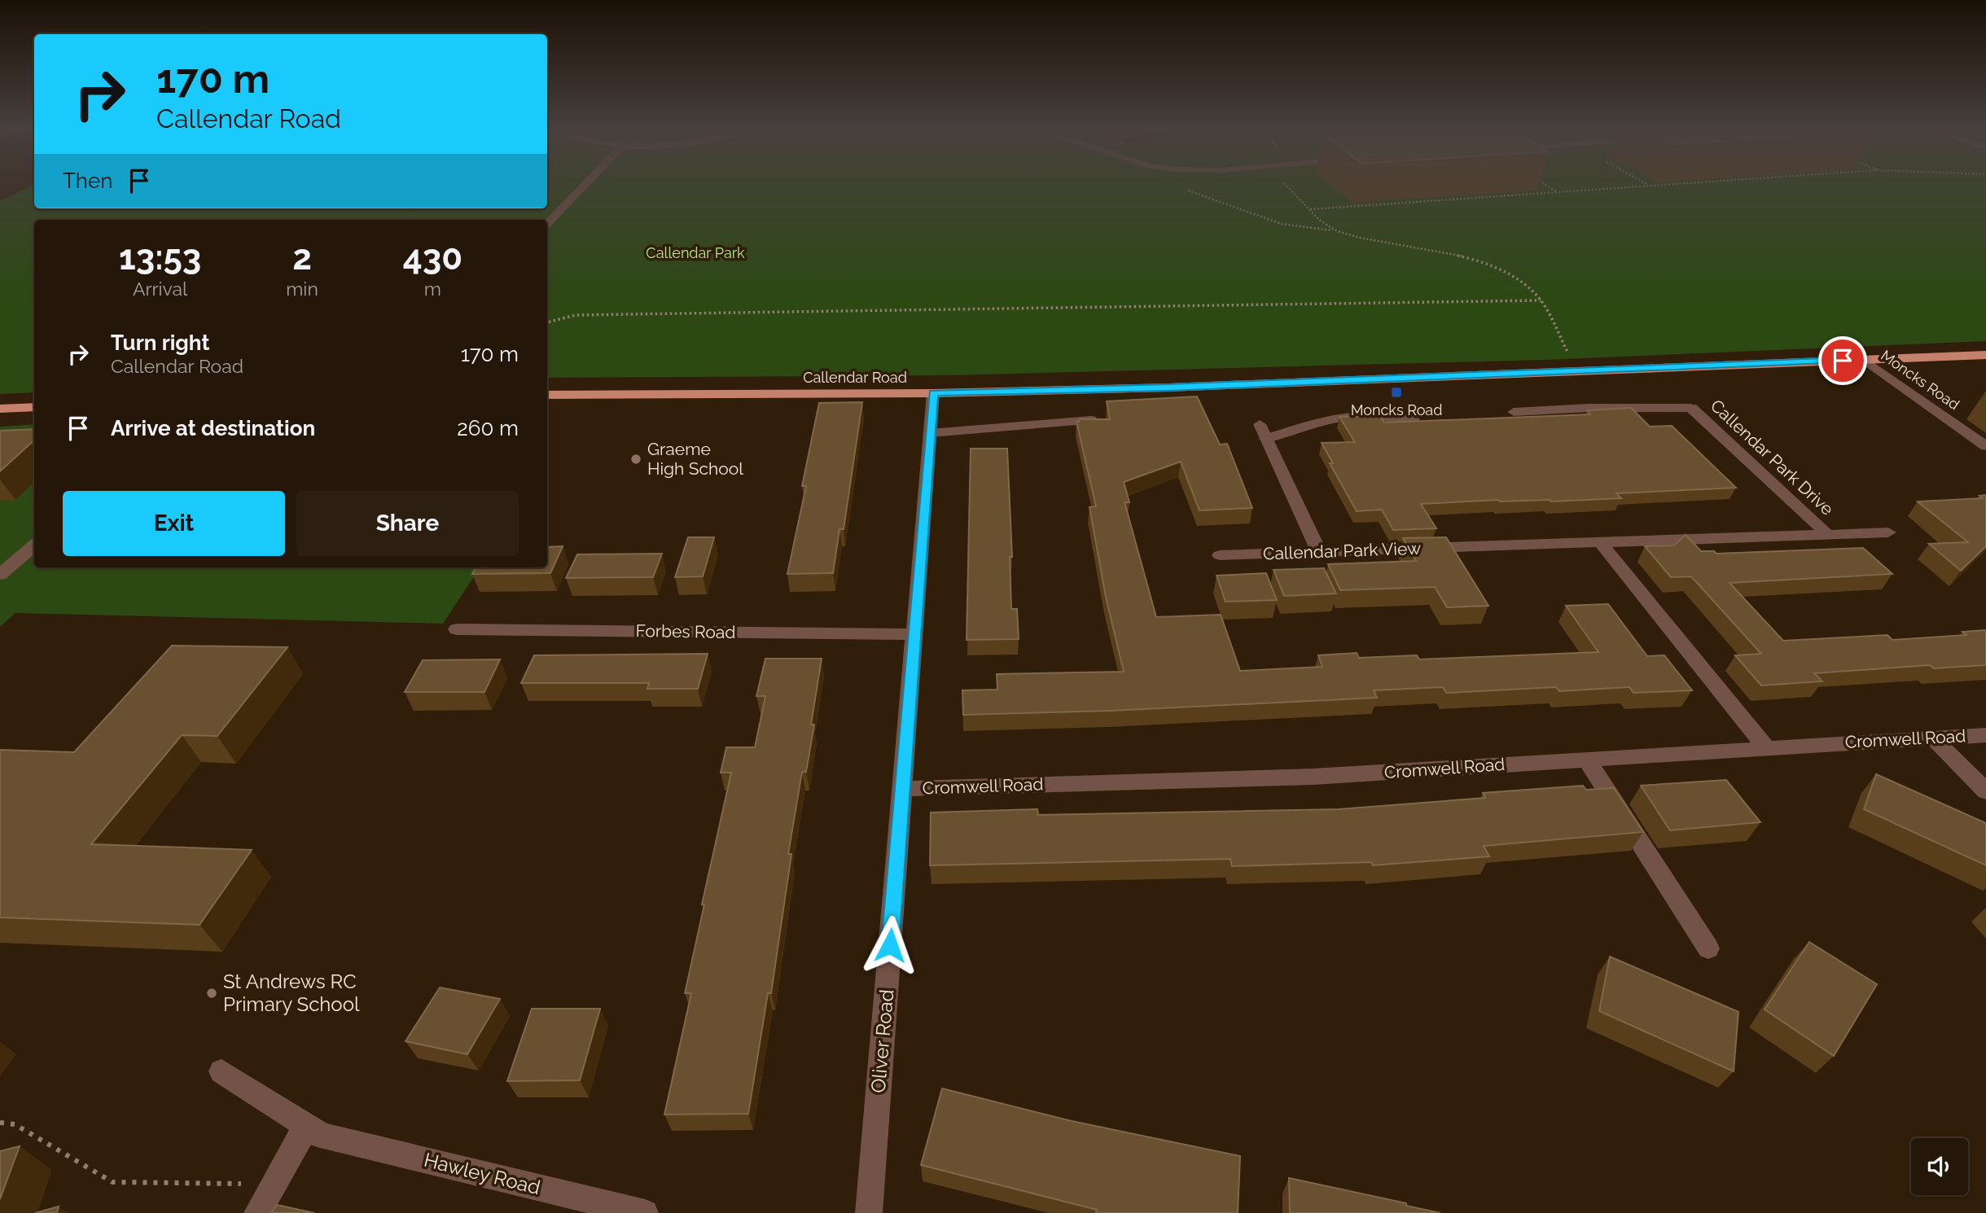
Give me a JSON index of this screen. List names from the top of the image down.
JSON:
{
  "streets": {
    "main road": ["Callendar Road"],
    "street": [
      "Moncks Road",
      "Callendar Park Drive",
      "Callendar Park View",
      "Forbes Road",
      "Cromwell Road",
      "Oliver Road",
      "Hawley Road"
    ]
  },
  "crossings": [
    ["Callendar Road", "Moncks Road"],
    ["Callendar Road", "Oliver Road"],
    ["Callendar Park Drive", "Callendar Park View"],
    ["Forbes Road", "Oliver Road"],
    ["Cromwell Road", "Oliver Road"]
  ],
  "parks": ["Callendar Park"],
  "places": {
    "transit": ["Moncks Road"],
    "other": ["Graeme High School", "St Andrews RC Primary School"]
  },
  "page": {
    "turn": ["170 m", "Callendar Road"],
    "then": "Then",
    "eta": [
      "13:53",
      "Arrival",
      "2",
      "min",
      "430",
      "m"
    ],
    "list": [
      {
        "name": "Turn right",
        "note": "Callendar Road",
        "value": "170 m"
      },
      {
        "name": "Arrive at destination",
        "value": "260 m"
      }
    ],
    "buttons": ["Exit", "Share"]
  }
}
